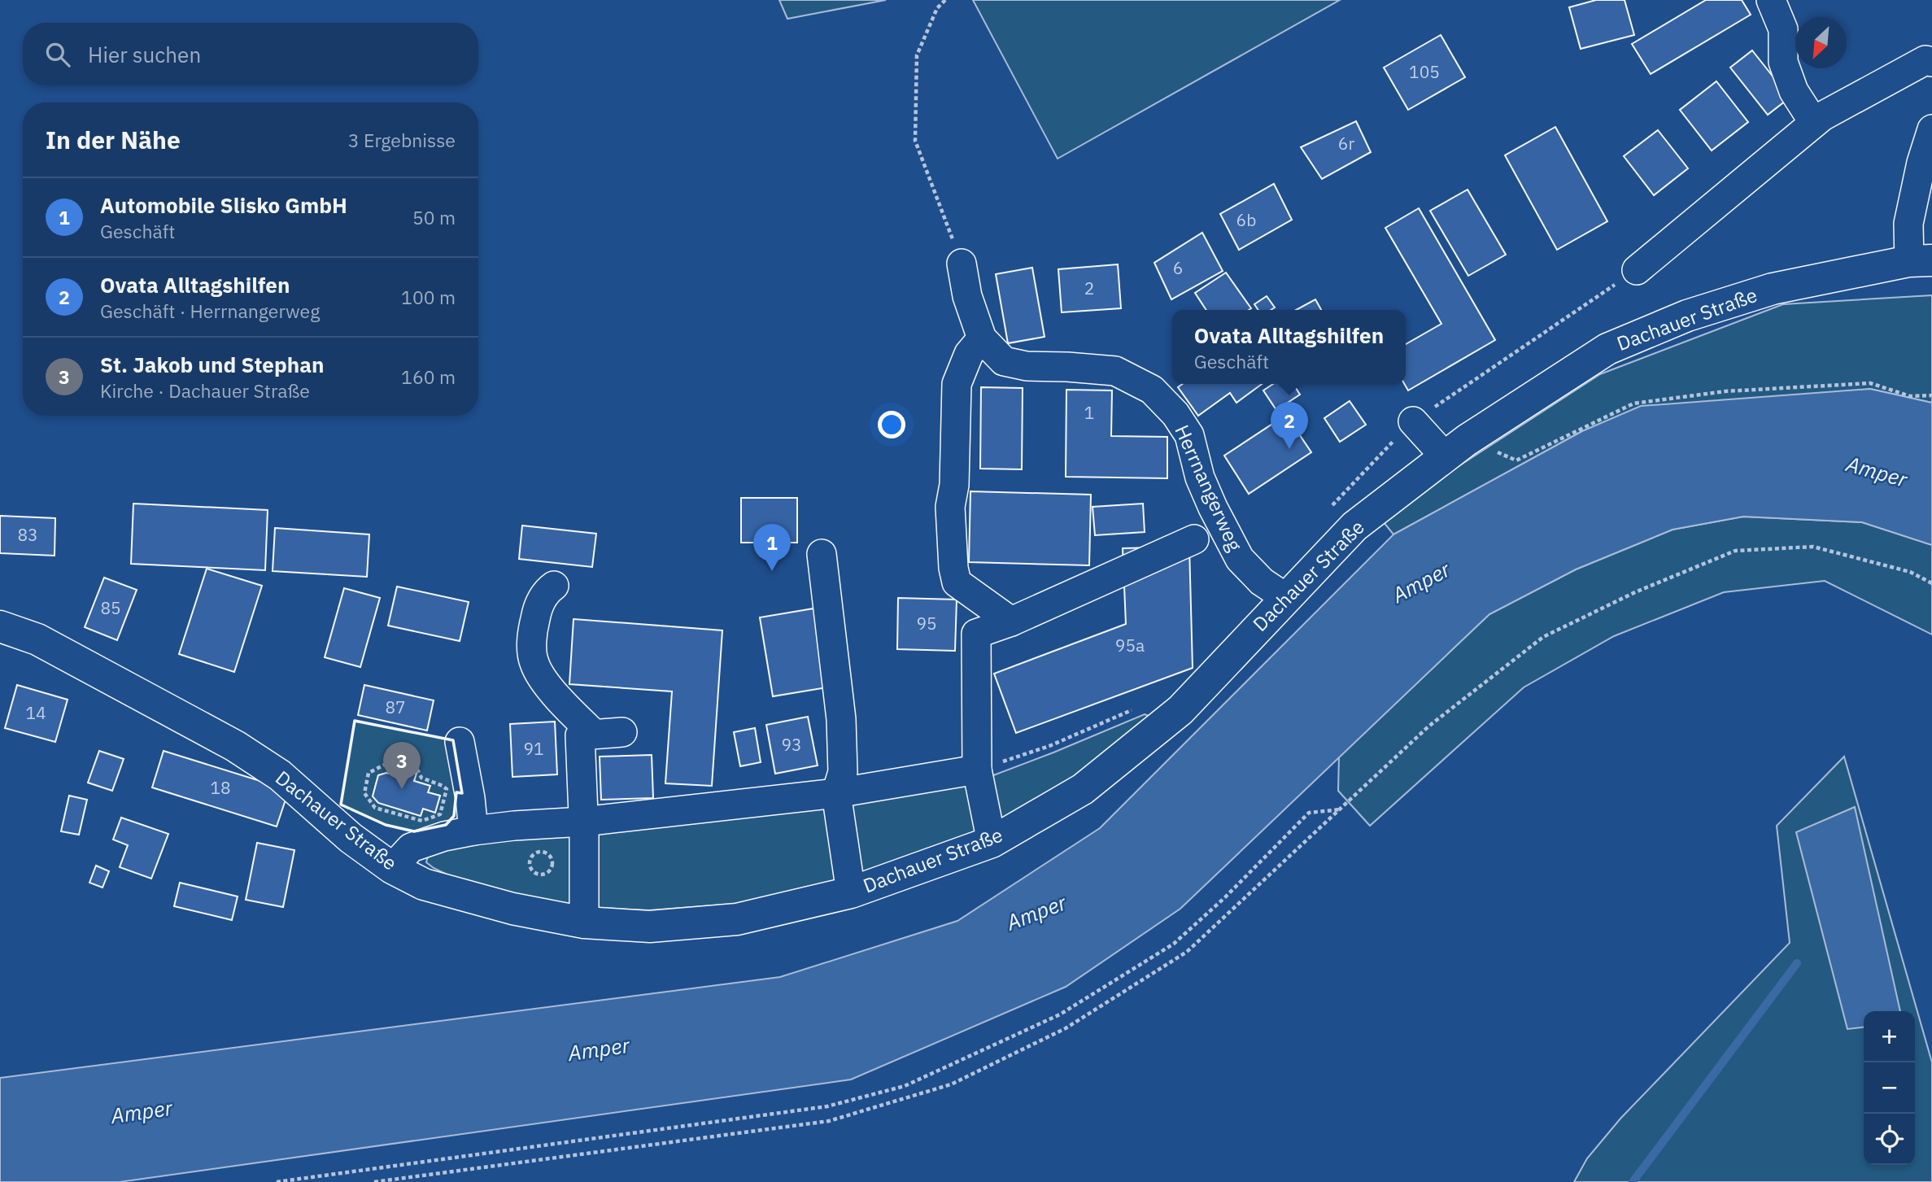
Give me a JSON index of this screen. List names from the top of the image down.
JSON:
{
  "streets": {
    "main road": ["Dachauer Straße"],
    "street": ["Herrnangerweg"]
  },
  "crossings": [
    ["Dachauer Straße", "Herrnangerweg"]
  ],
  "water": ["Amper"],
  "house_numbers": [
    "105",
    "6r",
    "6b",
    "6",
    "2",
    "1",
    "83",
    "85",
    "95",
    "95a",
    "87",
    "14",
    "93",
    "91",
    "18"
  ],
  "north": "bottom left",
  "page": {
    "search": "Hier suchen",
    "heading": ["In der Nähe", "3 Ergebnisse"],
    "list": [
      {
        "mark": "1",
        "name": "Automobile Slisko GmbH",
        "note": "Geschäft",
        "value": "50 m"
      },
      {
        "mark": "2",
        "name": "Ovata Alltagshilfen",
        "note": "Geschäft · Herrnangerweg",
        "value": "100 m"
      },
      {
        "mark": "3",
        "name": "St. Jakob und Stephan",
        "note": "Kirche · Dachauer Straße",
        "value": "160 m"
      }
    ],
    "popup": ["Ovata Alltagshilfen", "Geschäft"],
    "pins": ["2", "1", "3"],
    "map_buttons": ["+", "−"]
  }
}
